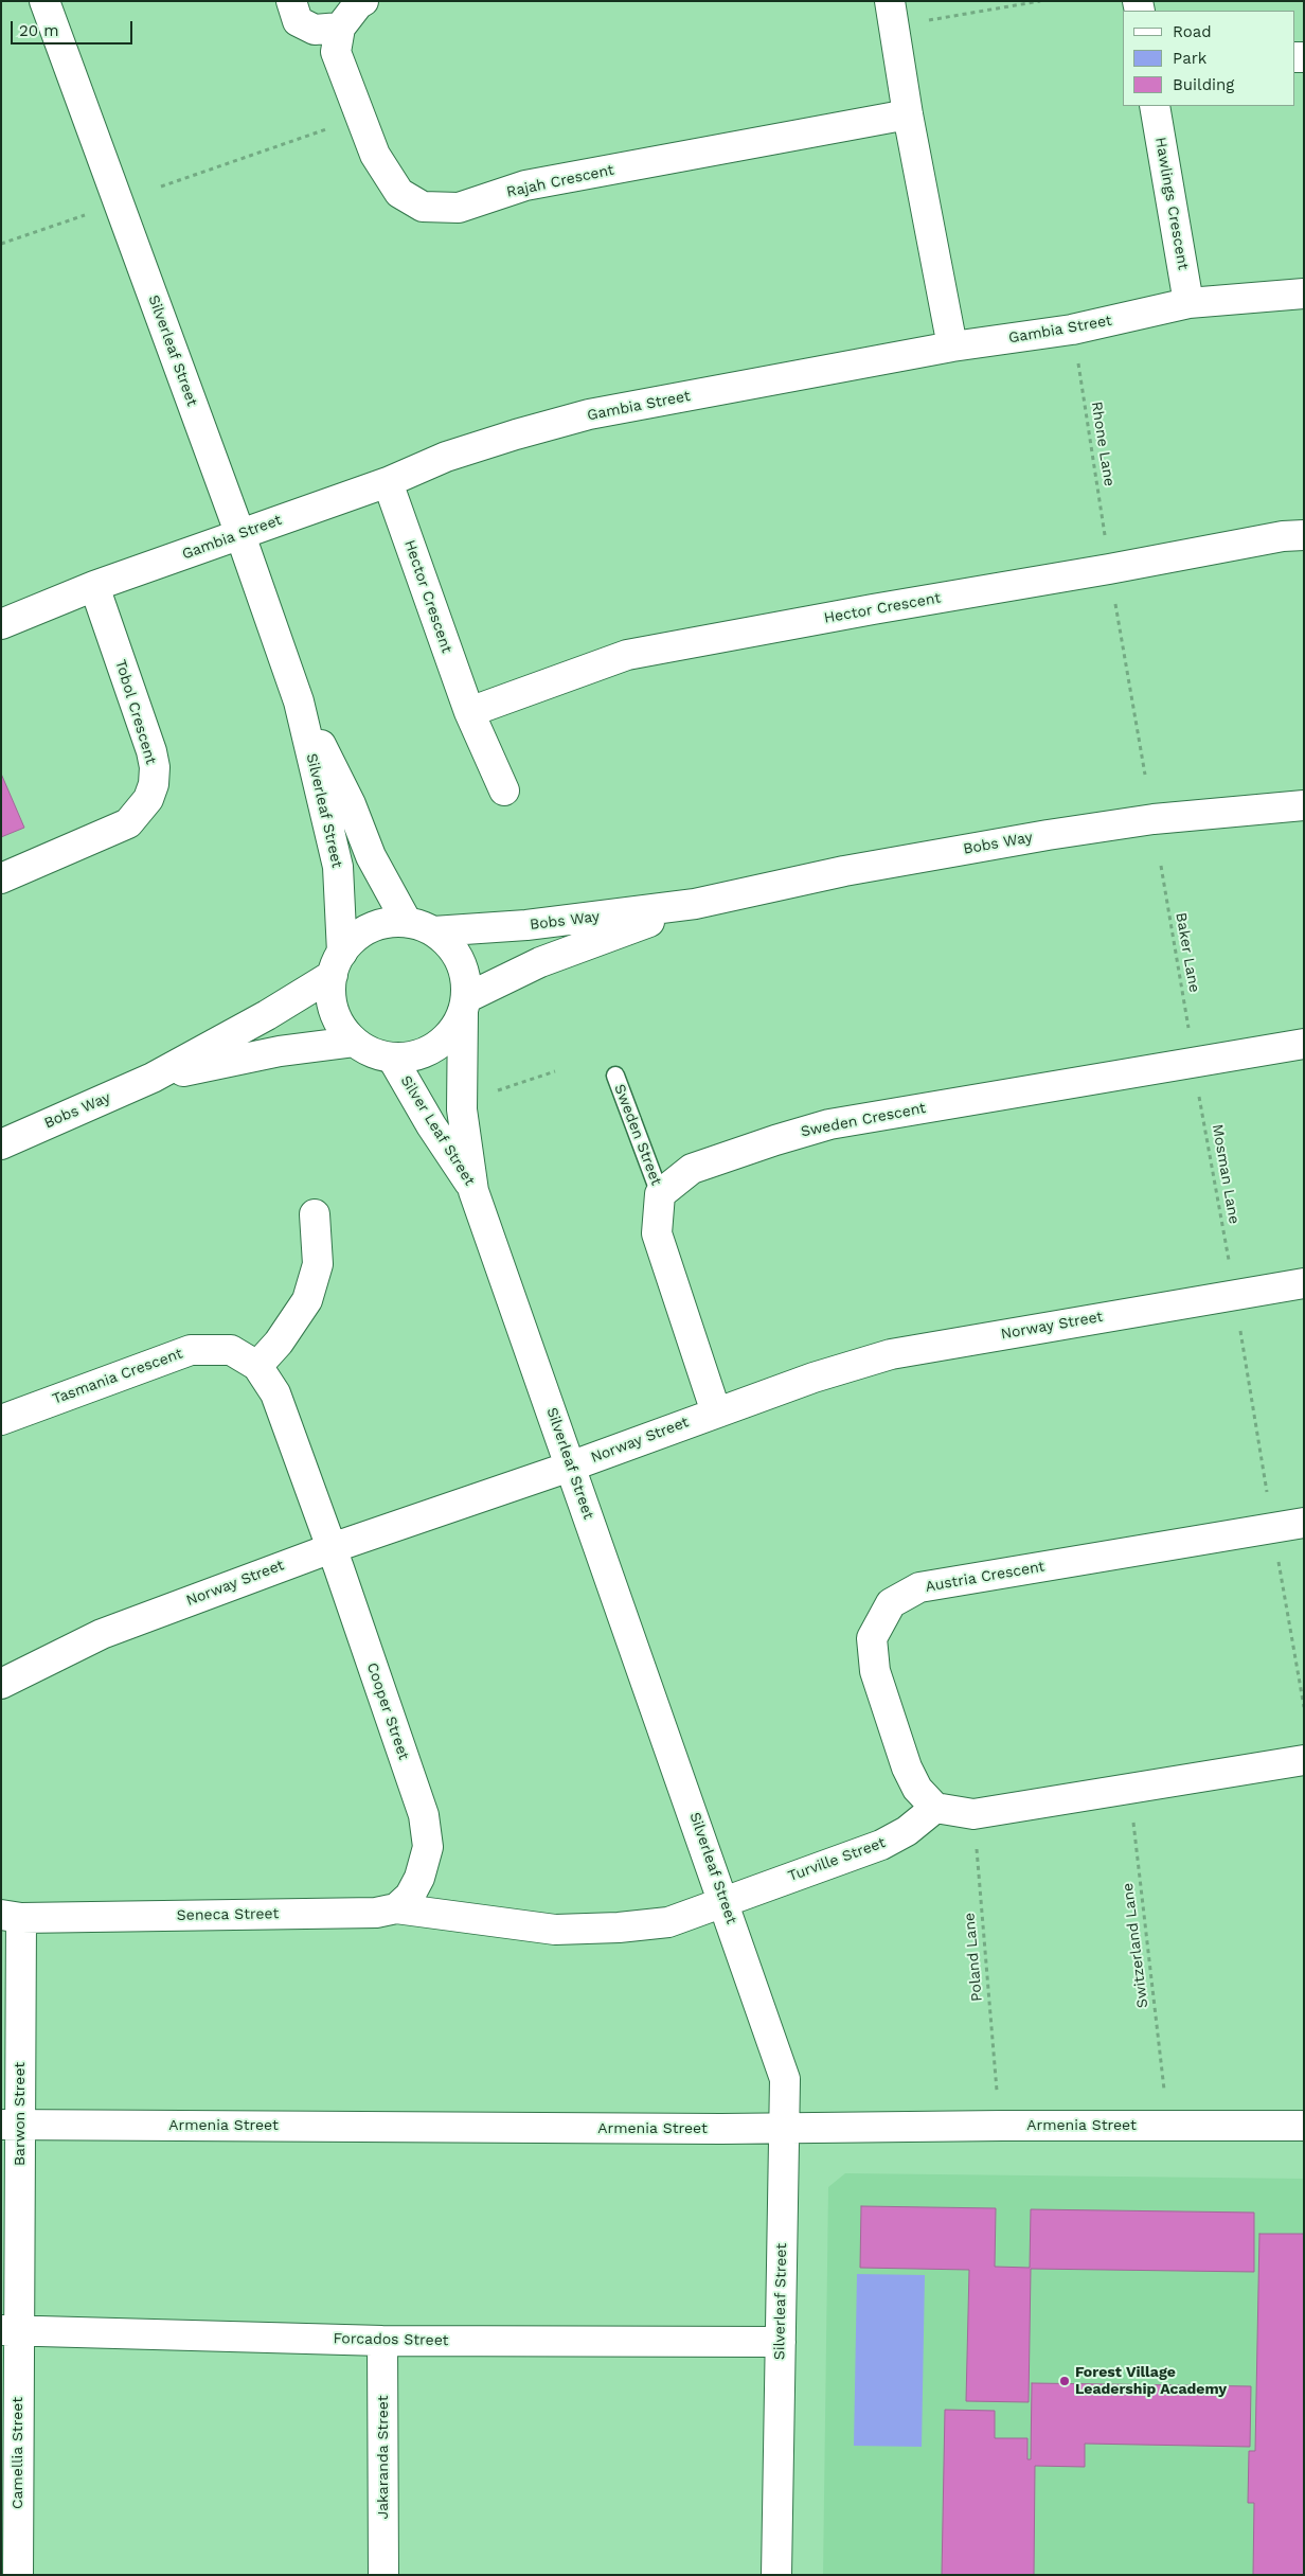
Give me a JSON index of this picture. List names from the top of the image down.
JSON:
{
  "streets": {
    "street": [
      "Rajah Crescent",
      "Hawlings Crescent",
      "Gambia Street",
      "Silverleaf Street",
      "Hector Crescent",
      "Tobol Crescent",
      "Bobs Way",
      "Sweden Crescent",
      "Silver Leaf Street",
      "Norway Street",
      "Tasmania Crescent",
      "Austria Crescent",
      "Cooper Street",
      "Turville Street",
      "Seneca Street",
      "Barwon Street",
      "Armenia Street",
      "Forcados Street",
      "Camellia Street",
      "Jakaranda Street"
    ],
    "lane": ["Sweden Street"],
    "path": [
      "Rhone Lane",
      "Baker Lane",
      "Mosman Lane",
      "Switzerland Lane",
      "Poland Lane"
    ]
  },
  "crossings": [
    ["Hawlings Crescent", "Gambia Street"],
    ["Gambia Street", "Silverleaf Street"],
    ["Gambia Street", "Hector Crescent"],
    ["Gambia Street", "Tobol Crescent"],
    ["Silverleaf Street", "Bobs Way"],
    ["Silverleaf Street", "Silver Leaf Street"],
    ["Silverleaf Street", "Norway Street"],
    ["Silverleaf Street", "Turville Street"],
    ["Silverleaf Street", "Armenia Street"],
    ["Silverleaf Street", "Forcados Street"],
    ["Bobs Way", "Silver Leaf Street"],
    ["Sweden Crescent", "Sweden Street"],
    ["Norway Street", "Tasmania Crescent"],
    ["Norway Street", "Cooper Street"],
    ["Tasmania Crescent", "Cooper Street"],
    ["Austria Crescent", "Turville Street"],
    ["Cooper Street", "Turville Street"],
    ["Cooper Street", "Seneca Street"],
    ["Turville Street", "Seneca Street"],
    ["Seneca Street", "Barwon Street"],
    ["Barwon Street", "Armenia Street"],
    ["Barwon Street", "Forcados Street"],
    ["Barwon Street", "Camellia Street"],
    ["Forcados Street", "Camellia Street"],
    ["Forcados Street", "Jakaranda Street"]
  ],
  "places": ["Forest Village Leadership Academy"],
  "legend": ["Road", "Park", "Building"],
  "scale_bar": "20 m"
}
